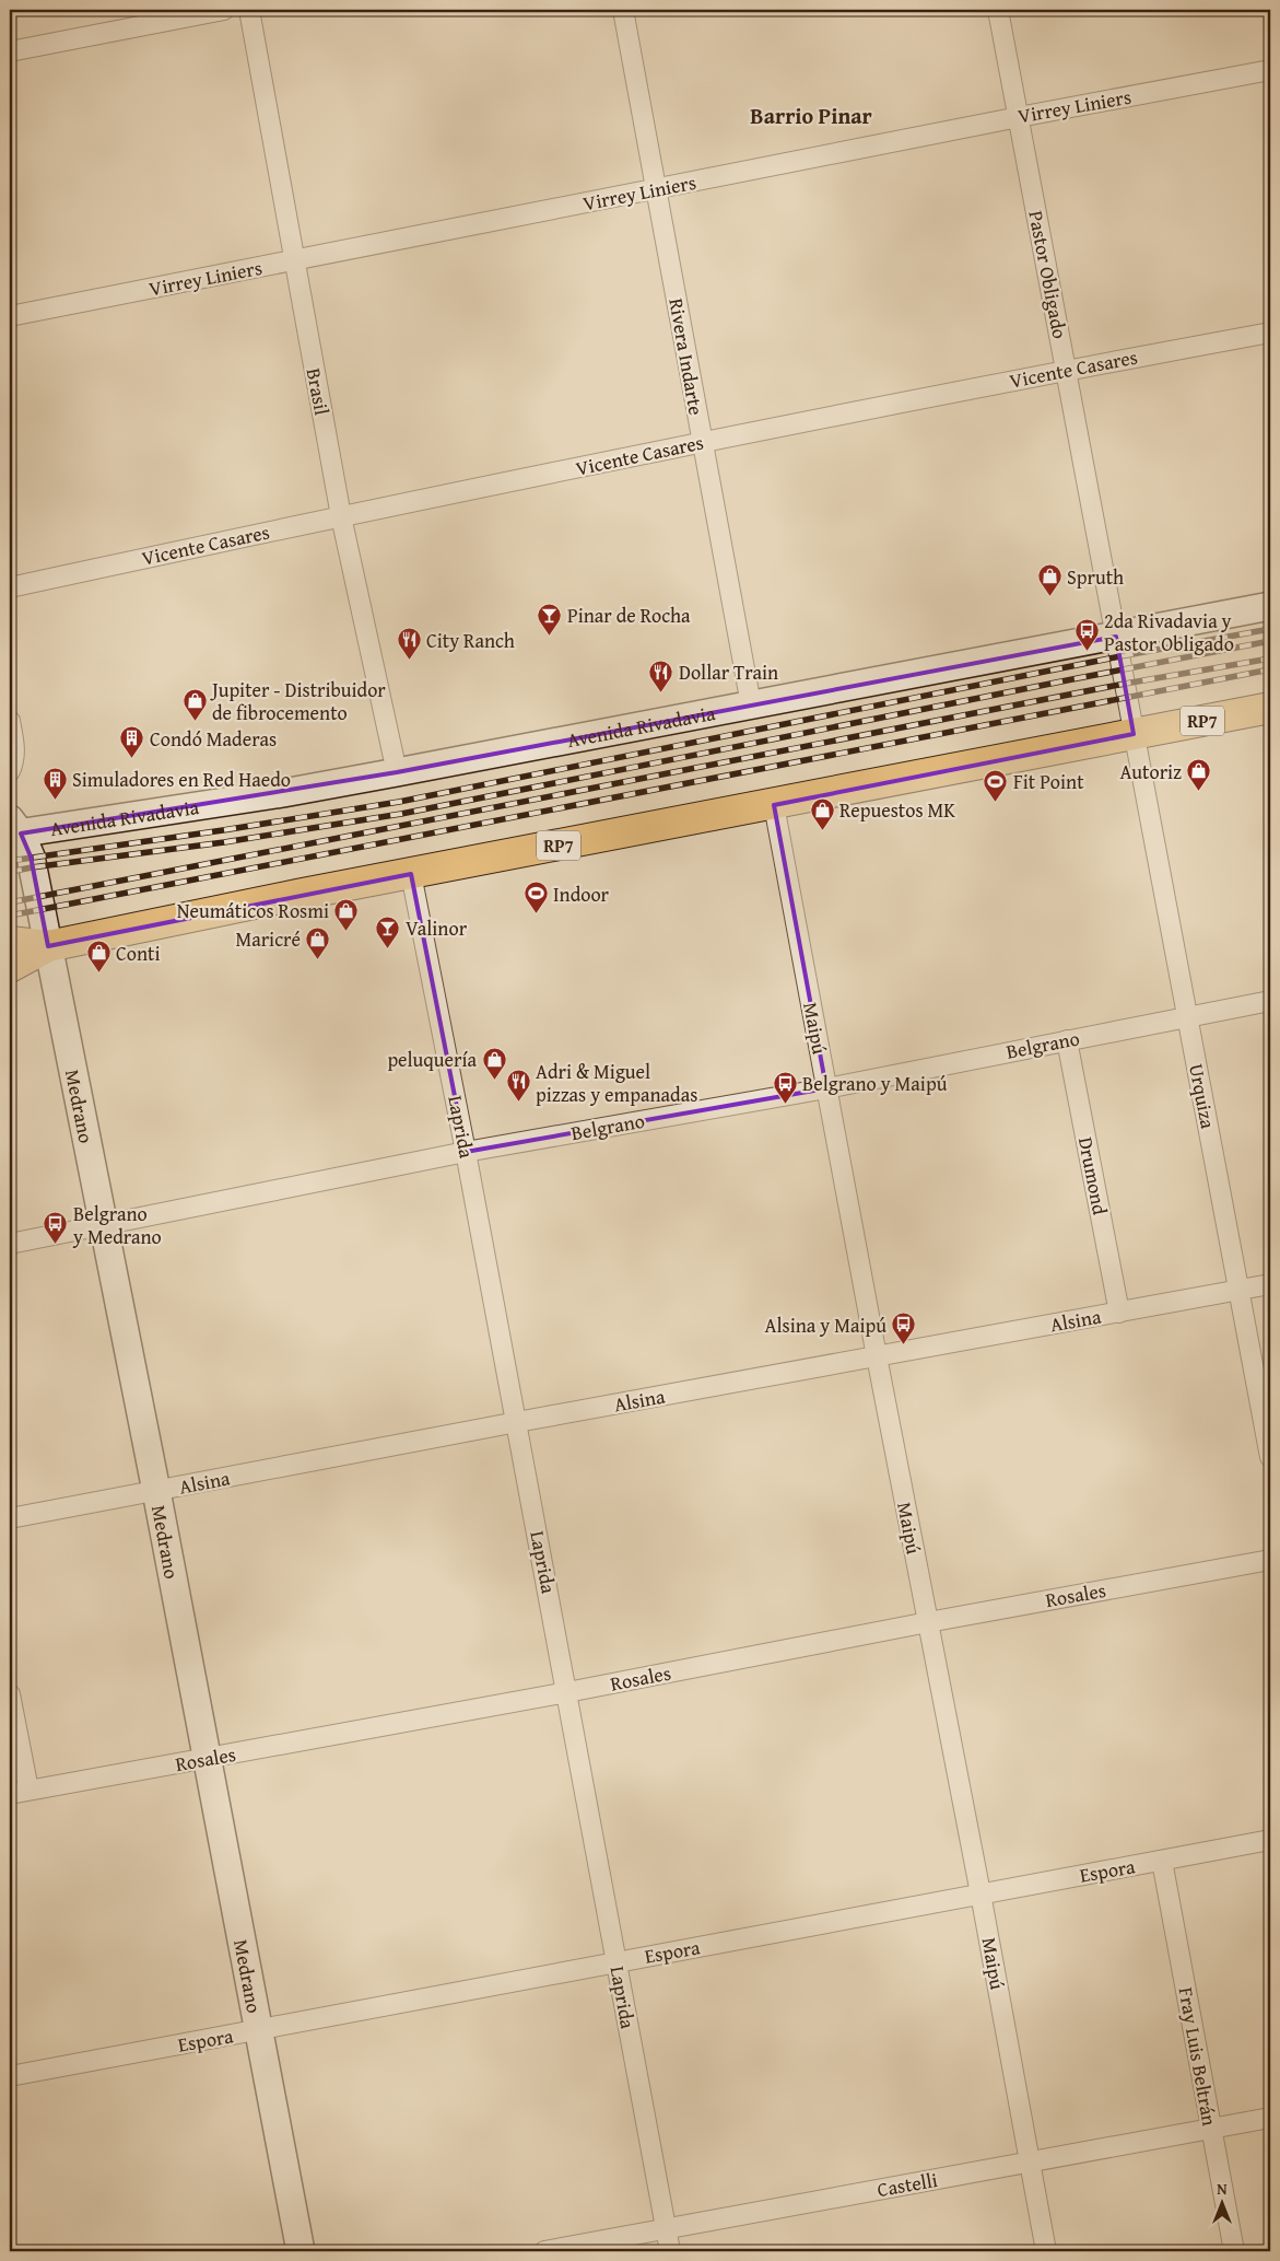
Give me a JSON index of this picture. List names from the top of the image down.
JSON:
{
  "streets": {
    "main road": ["RP7", "Avenida Rivadavia", "Medrano"],
    "street": [
      "Virrey Liniers",
      "Pastor Obligado",
      "Rivera Indarte",
      "Vicente Casares",
      "Brasil",
      "Maipú",
      "Belgrano",
      "Urquiza",
      "Laprida",
      "Drumond",
      "Alsina",
      "Rosales",
      "Espora",
      "Fray Luis Beltrán",
      "Castelli"
    ]
  },
  "crossings": [
    ["Virrey Liniers", "Pastor Obligado"],
    ["Virrey Liniers", "Rivera Indarte"],
    ["Virrey Liniers", "Brasil"],
    ["Pastor Obligado", "Vicente Casares"],
    ["Pastor Obligado", "RP7"],
    ["Pastor Obligado", "Avenida Rivadavia"],
    ["Pastor Obligado", "Urquiza"],
    ["Rivera Indarte", "Vicente Casares"],
    ["Rivera Indarte", "Avenida Rivadavia"],
    ["Vicente Casares", "Brasil"],
    ["Brasil", "Avenida Rivadavia"],
    ["RP7", "Maipú"],
    ["RP7", "Urquiza"],
    ["RP7", "Medrano"],
    ["RP7", "Laprida"],
    ["Avenida Rivadavia", "Medrano"],
    ["Maipú", "Belgrano"],
    ["Maipú", "Alsina"],
    ["Maipú", "Rosales"],
    ["Maipú", "Espora"],
    ["Maipú", "Castelli"],
    ["Belgrano", "Urquiza"],
    ["Belgrano", "Medrano"],
    ["Belgrano", "Laprida"],
    ["Belgrano", "Drumond"],
    ["Urquiza", "Alsina"],
    ["Medrano", "Alsina"],
    ["Medrano", "Rosales"],
    ["Medrano", "Espora"],
    ["Laprida", "Alsina"],
    ["Laprida", "Rosales"],
    ["Laprida", "Espora"],
    ["Laprida", "Castelli"],
    ["Drumond", "Alsina"],
    ["Espora", "Fray Luis Beltrán"],
    ["Fray Luis Beltrán", "Castelli"]
  ],
  "districts": ["Barrio Pinar"],
  "places": {
    "shop": [
      "Spruth",
      "Jupiter - Distribuidor de fibrocemento",
      "Autoriz",
      "Repuestos MK",
      "Neumáticos Rosmi",
      "Maricré",
      "Conti",
      "peluquería"
    ],
    "bar": ["Pinar de Rocha", "Valinor"],
    "bus stop": [
      "2da Rivadavia y Pastor Obligado",
      "Belgrano y Maipú",
      "Belgrano y Medrano",
      "Alsina y Maipú"
    ],
    "restaurant": ["City Ranch", "Dollar Train", "Adri & Miguel pizzas y empanadas"],
    "building": ["Condó Maderas", "Simuladores en Red Haedo"],
    "sports": ["Fit Point", "Indoor"]
  },
  "north": "top"
}
